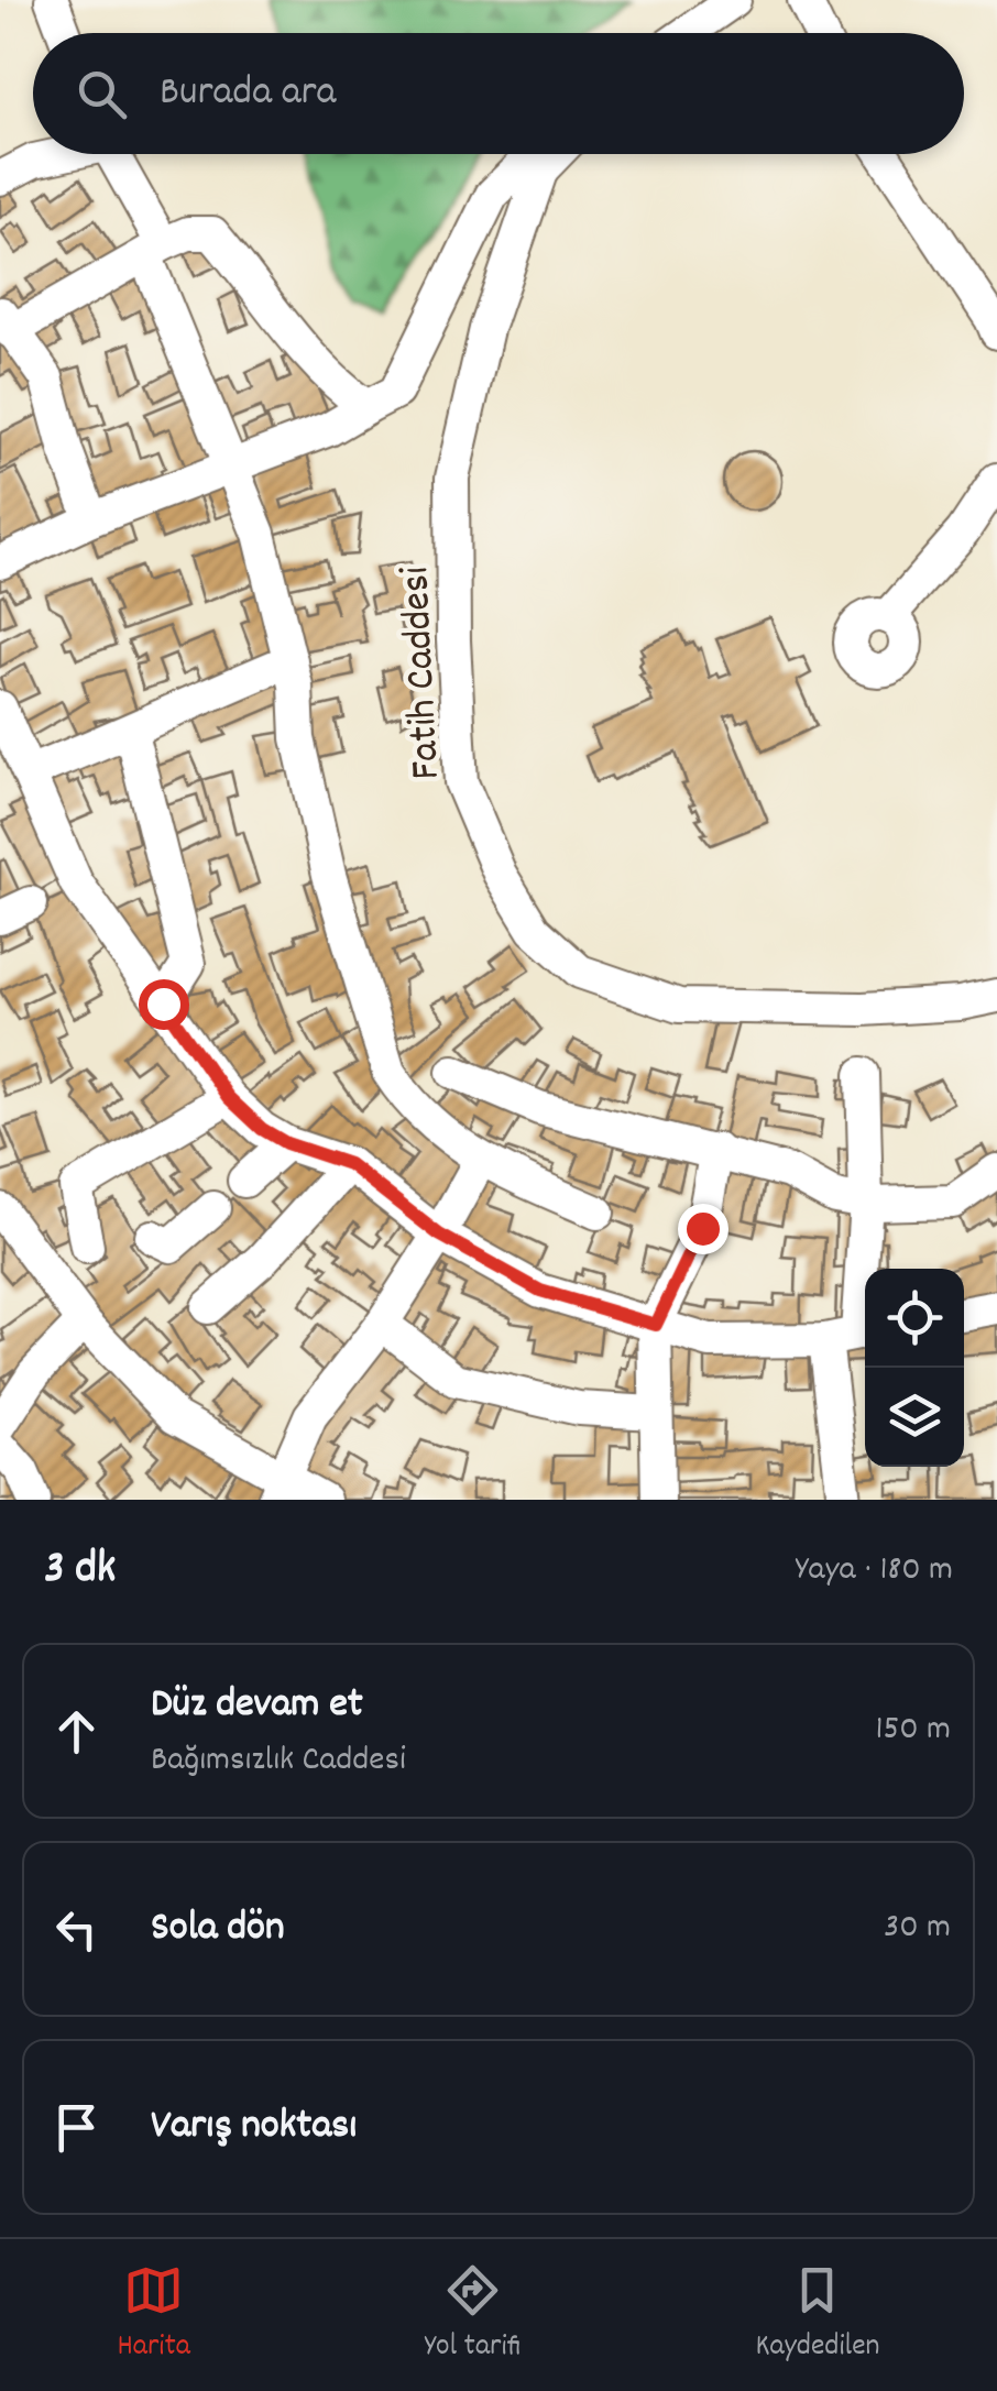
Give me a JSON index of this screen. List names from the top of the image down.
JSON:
{
  "streets": {
    "street": ["Fatih Caddesi"]
  },
  "page": {
    "search": "Burada ara",
    "heading": ["3 dk", "Yaya · 180 m"],
    "list": [
      ["Düz devam et", "Bağımsızlık Caddesi", "150 m"],
      ["Sola dön", "30 m"],
      "Varış noktası"
    ],
    "nav": ["Harita", "Yol tarifi", "Kaydedilen"]
  }
}
